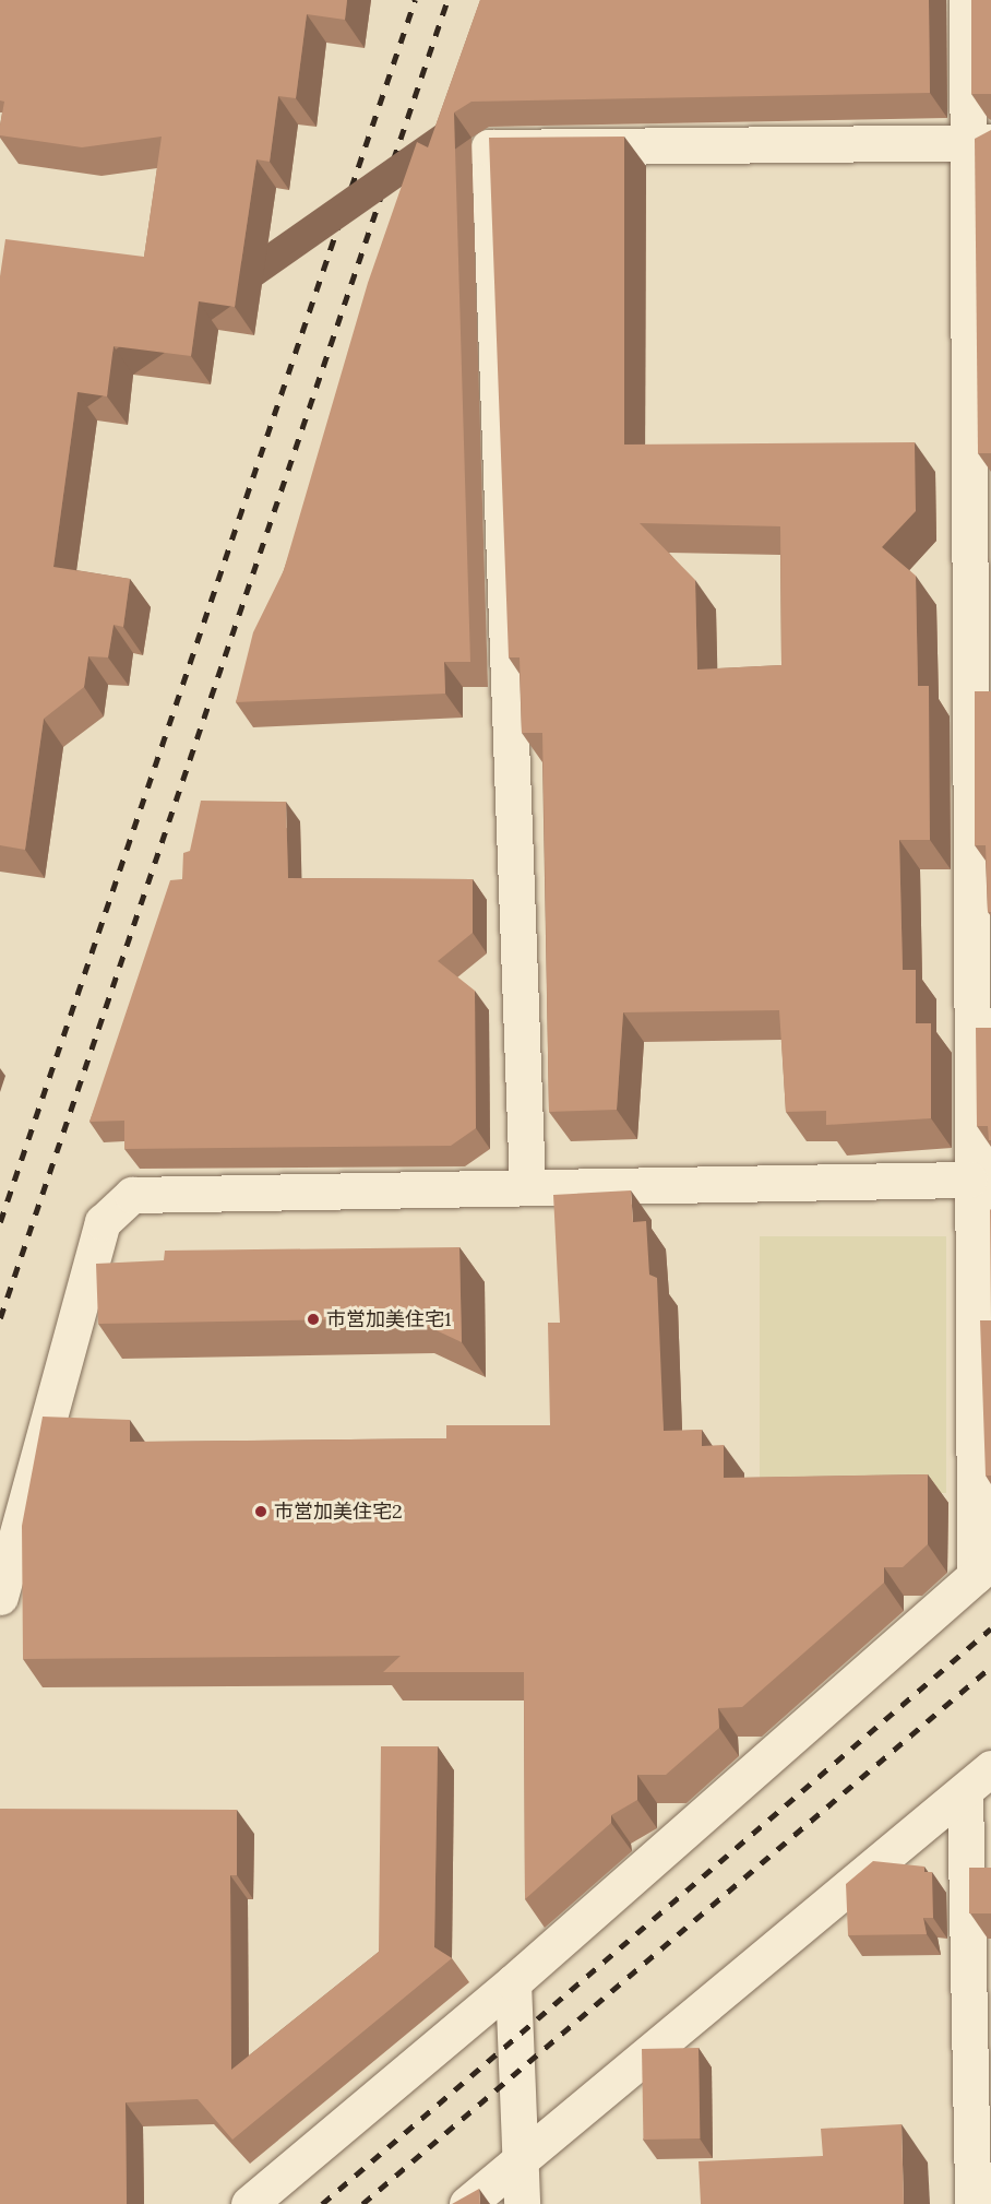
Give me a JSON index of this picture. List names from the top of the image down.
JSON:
{
  "places": ["市営加美住宅1", "市営加美住宅2"]
}
